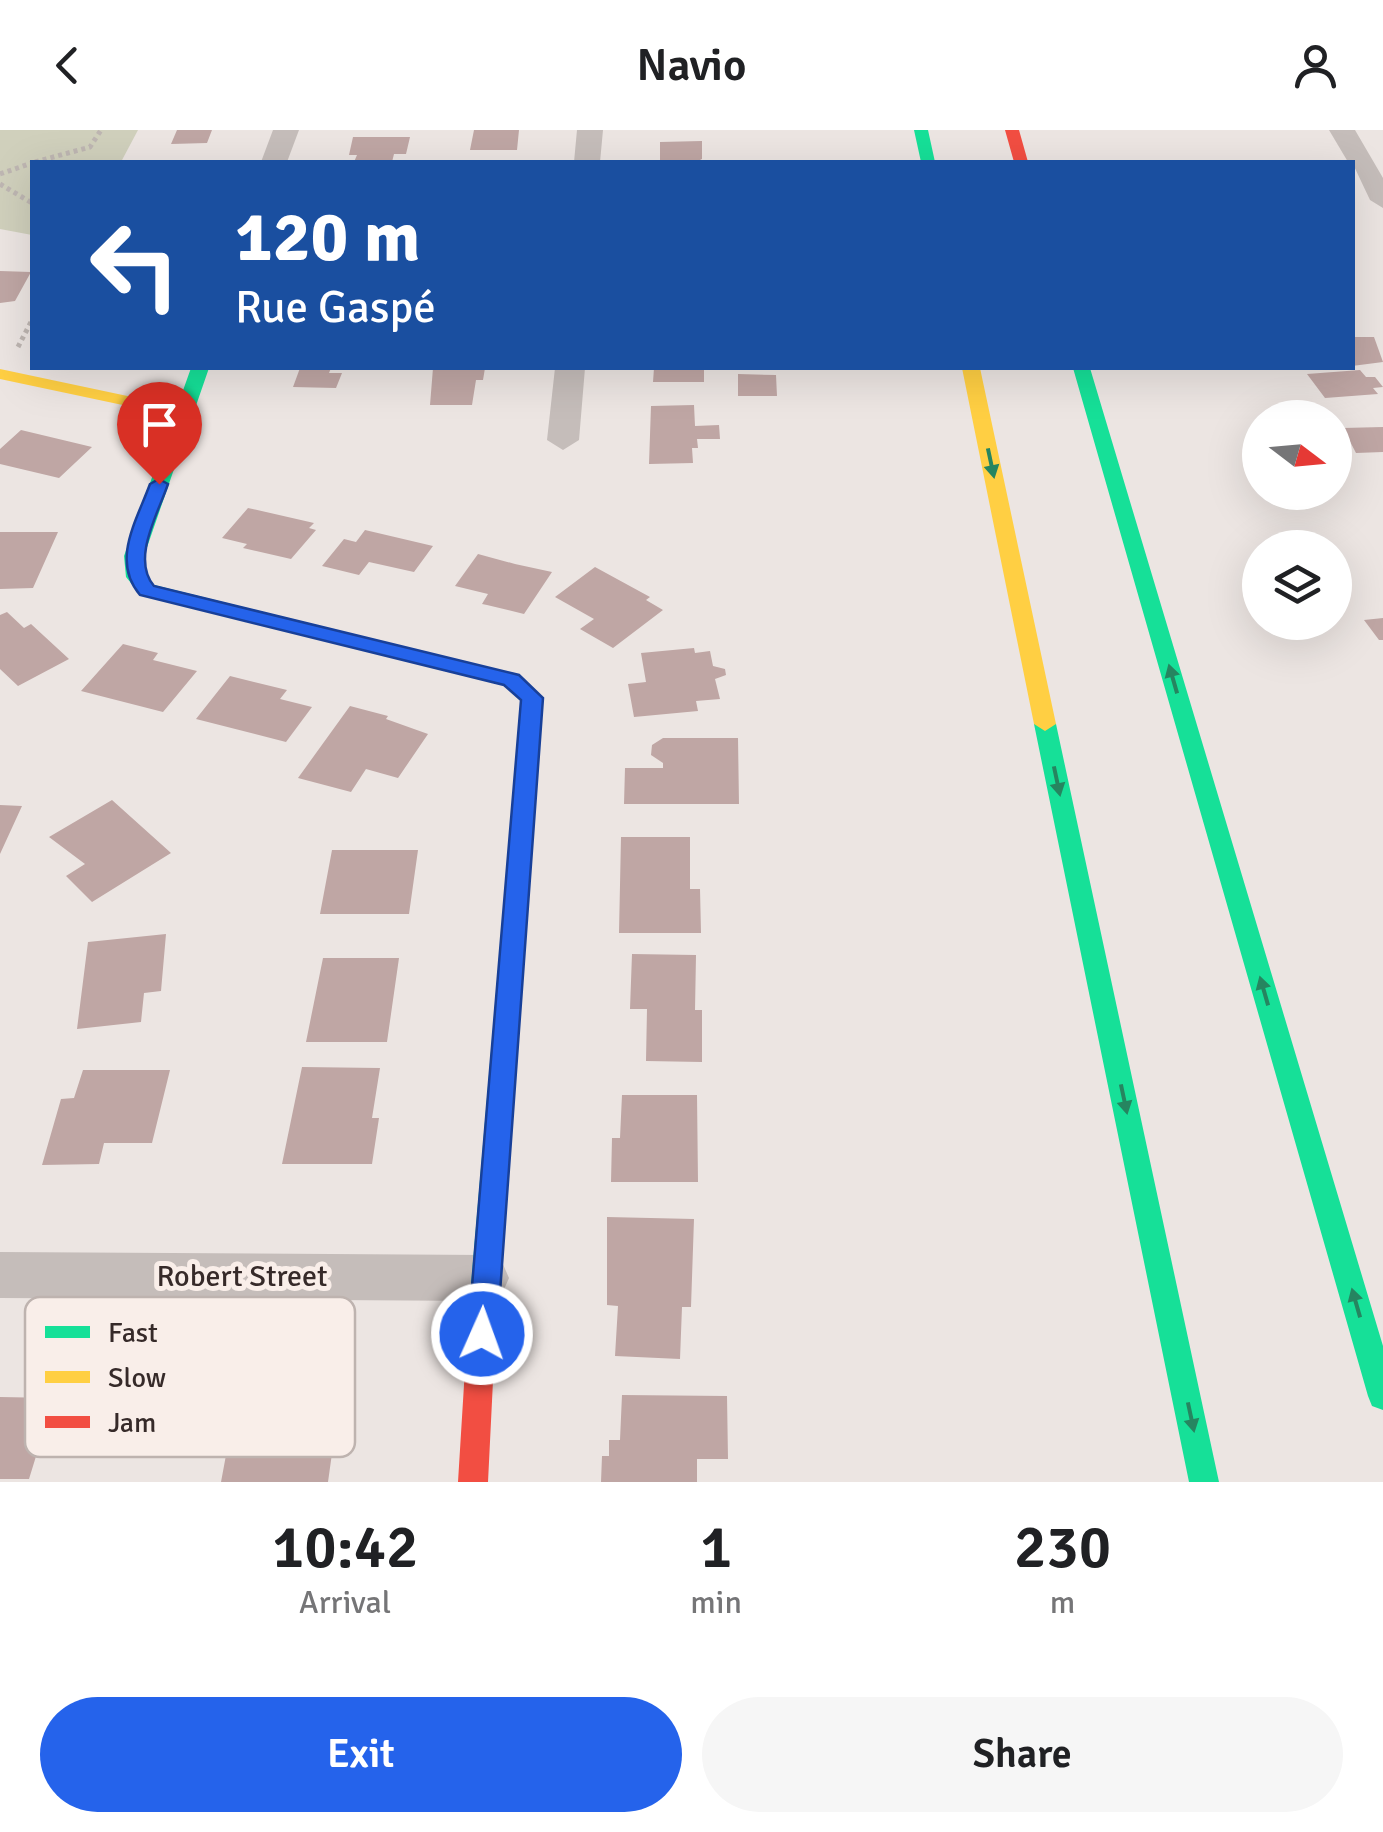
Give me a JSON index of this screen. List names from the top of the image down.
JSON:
{
  "streets": {
    "street": ["Robert Street"]
  },
  "legend": ["Fast", "Slow", "Jam"],
  "north": "right",
  "page": {
    "header": "Navio",
    "turn": ["120 m", "Rue Gaspé"],
    "eta": [
      "10:42",
      "Arrival",
      "1",
      "min",
      "230",
      "m"
    ],
    "buttons": ["Exit", "Share"]
  }
}
